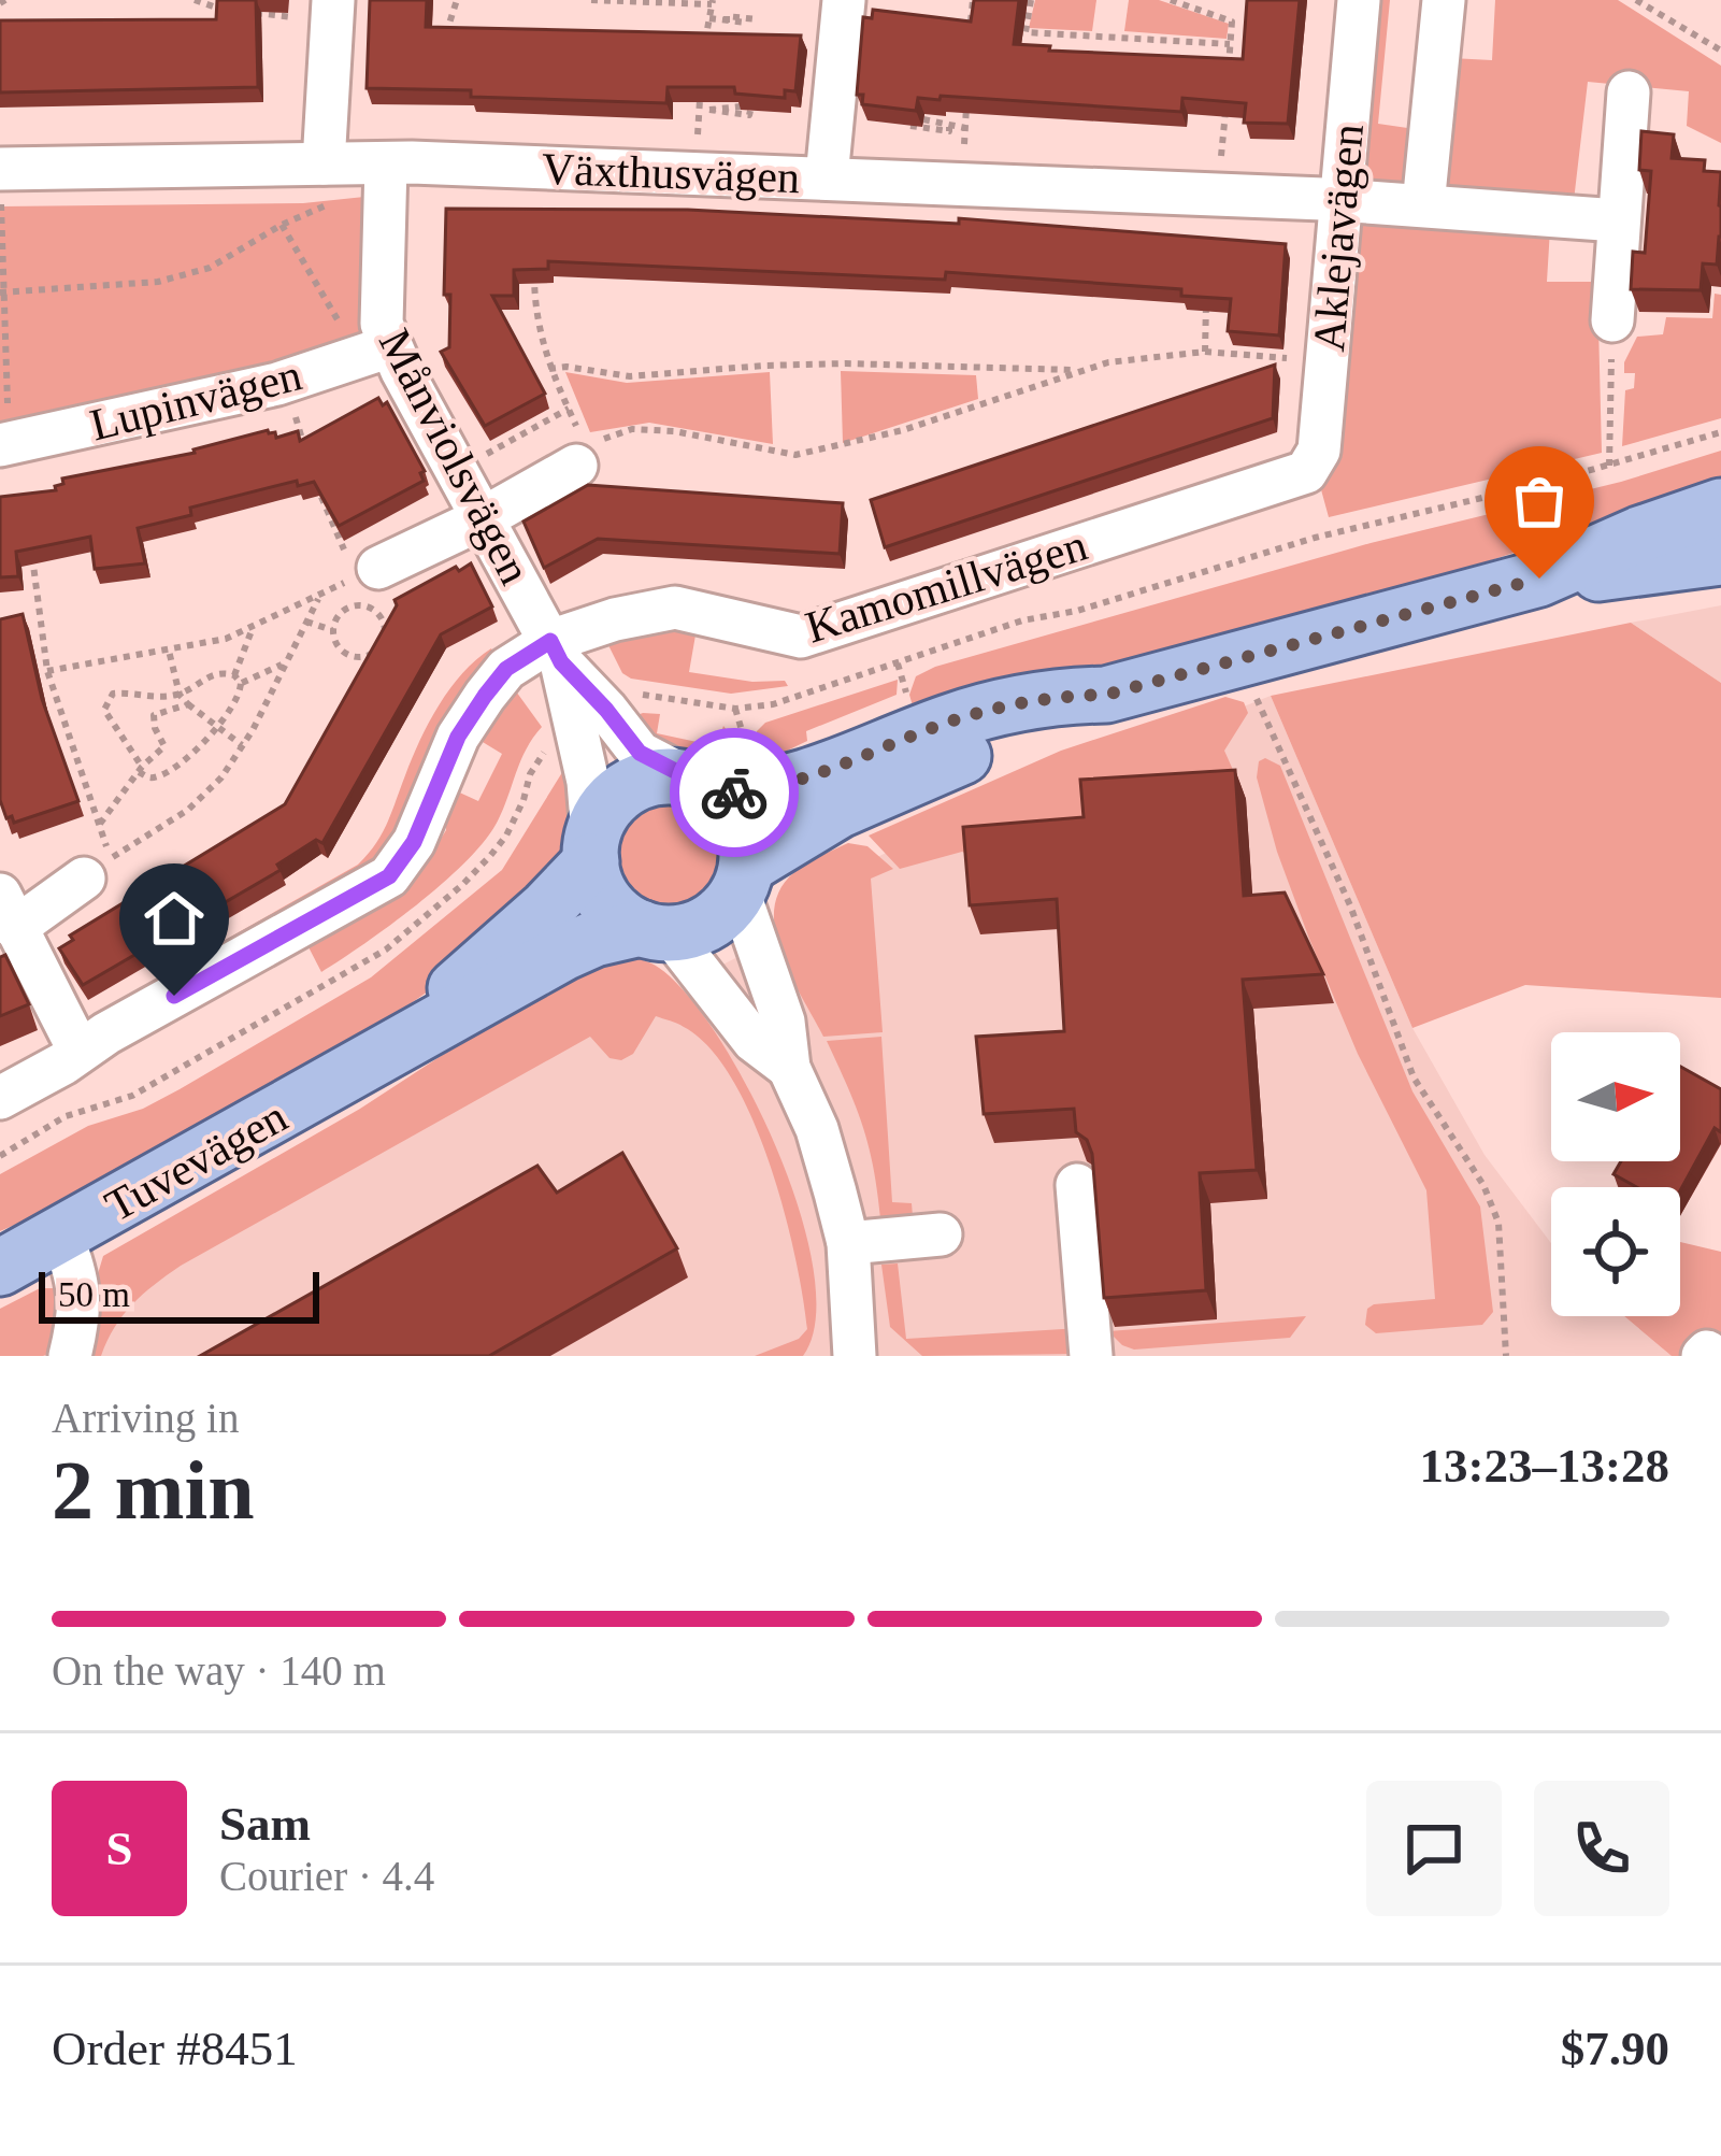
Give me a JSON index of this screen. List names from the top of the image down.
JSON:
{
  "streets": {
    "main road": ["Tuvevägen"],
    "street": [
      "Växthusvägen",
      "Aklejavägen",
      "Lupinvägen",
      "Månviolsvägen",
      "Kamomillvägen"
    ]
  },
  "crossings": [
    ["Växthusvägen", "Aklejavägen"],
    ["Växthusvägen", "Månviolsvägen"],
    ["Aklejavägen", "Kamomillvägen"],
    ["Lupinvägen", "Månviolsvägen"],
    ["Månviolsvägen", "Kamomillvägen"],
    ["Månviolsvägen", "Tuvevägen"]
  ],
  "scale_bar": "50 m",
  "north": "right",
  "page": {
    "scale": "50 m",
    "heading": ["2 min", "Arriving in", "13:23–13:28"],
    "panel": [
      "Sam",
      "Courier · 4.4",
      "Order #8451",
      "$7.90"
    ],
    "bar": "On the way · 140 m",
    "round": "S"
  }
}
